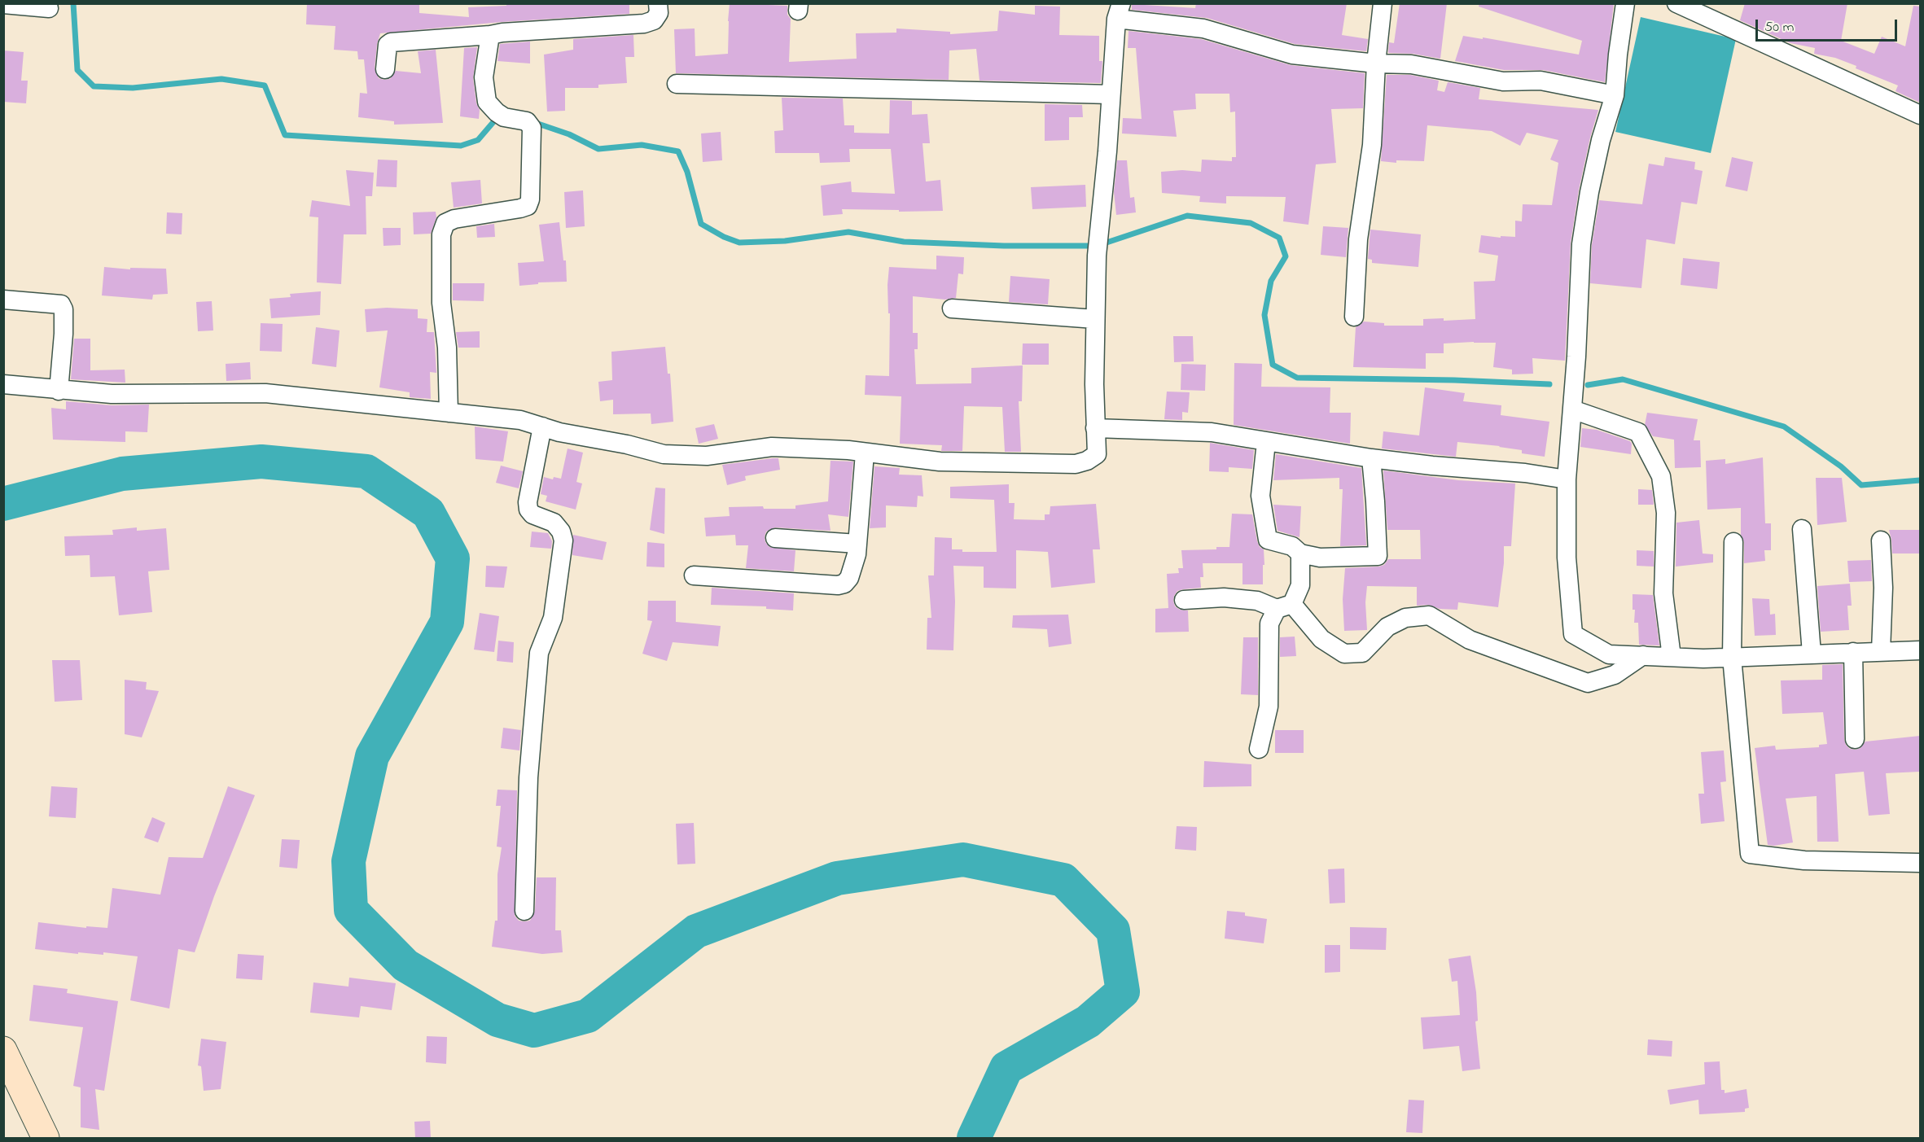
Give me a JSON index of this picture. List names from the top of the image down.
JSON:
{
  "scale_bar": "50 m"
}
